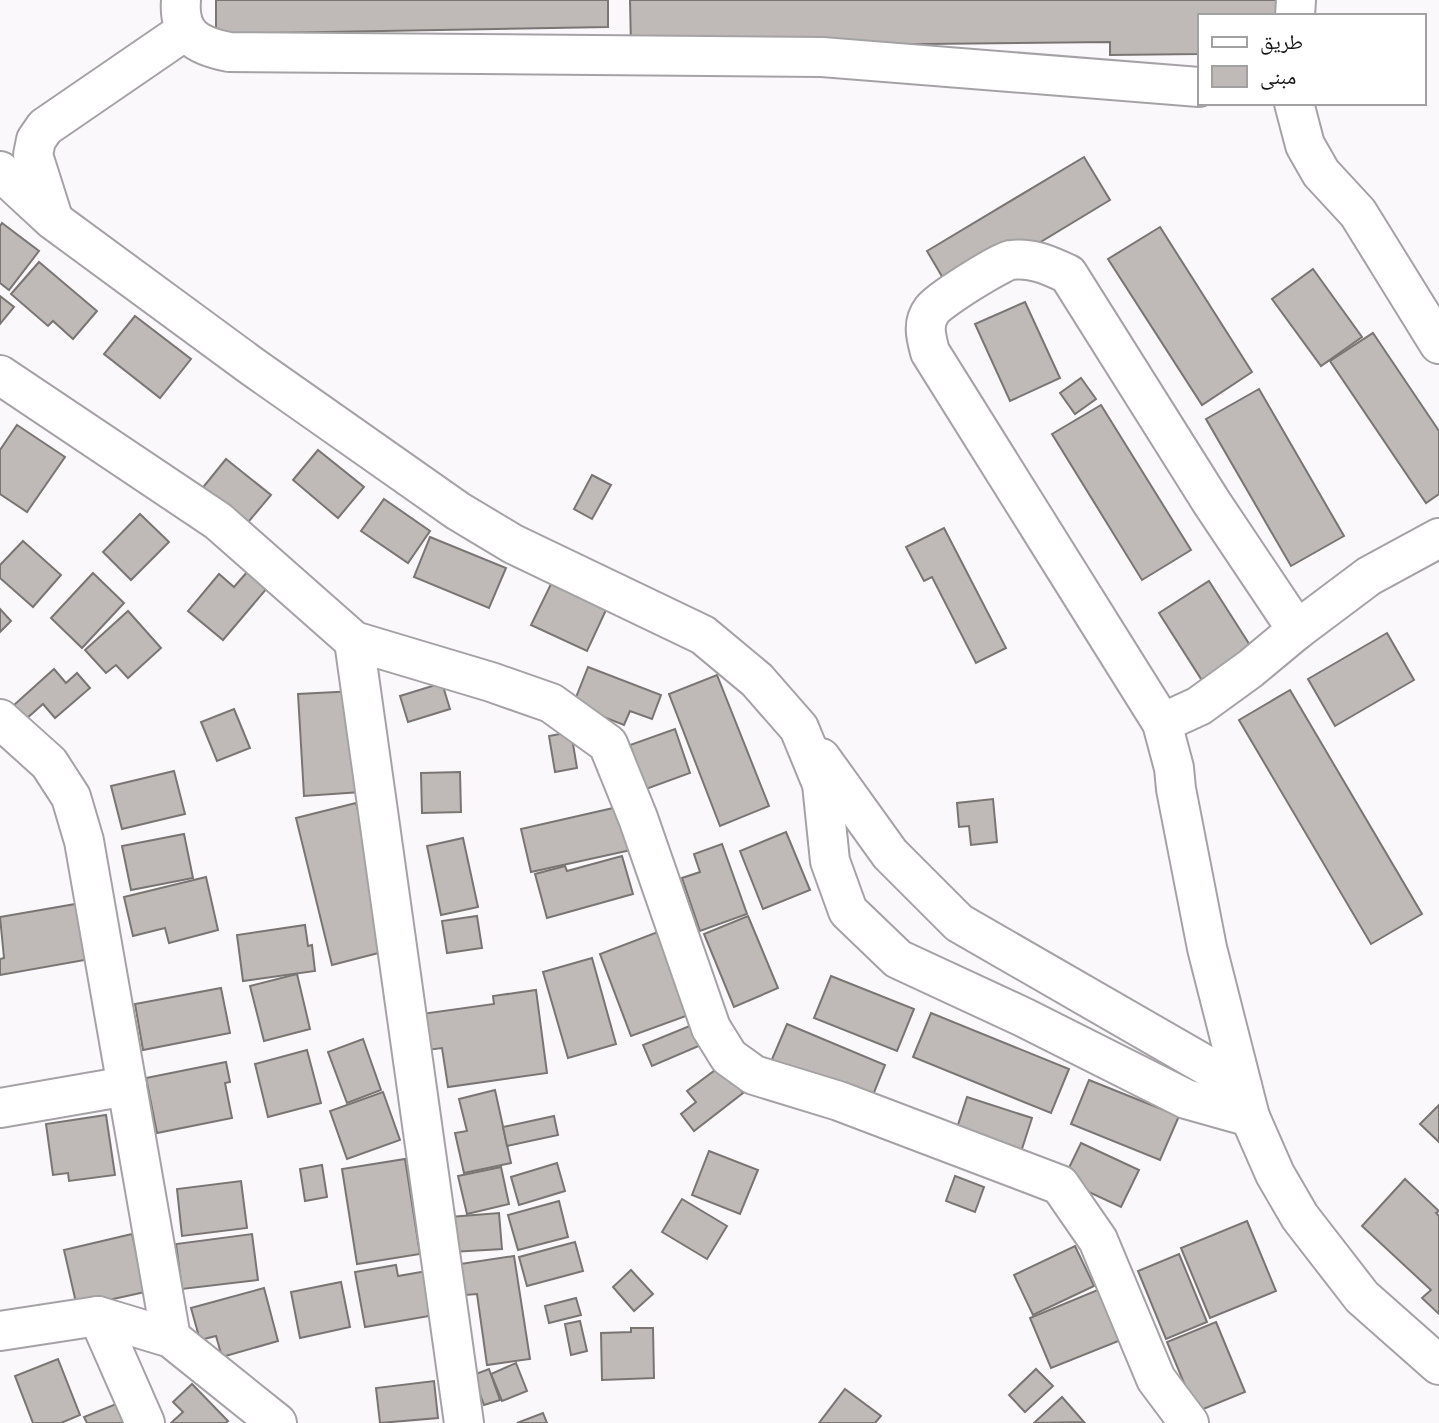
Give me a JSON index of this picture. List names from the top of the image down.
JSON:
{
  "legend": ["طريق", "مبنى"]
}
